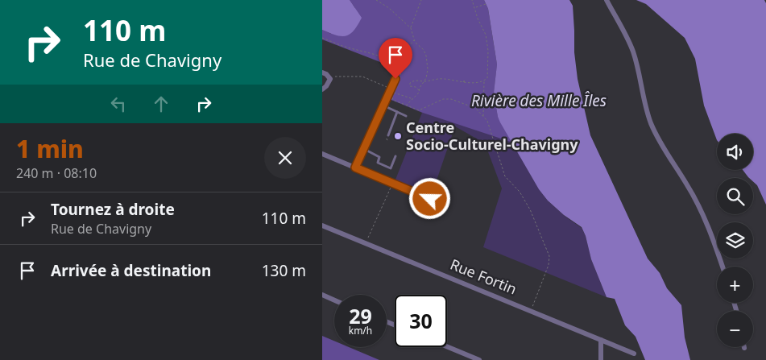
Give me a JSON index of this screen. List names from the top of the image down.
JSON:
{
  "streets": {
    "street": ["Rue Fortin"]
  },
  "water": ["Rivière des Mille Îles"],
  "places": ["Centre Socio-Culturel-Chavigny"],
  "page": {
    "turn": ["110 m", "Rue de Chavigny"],
    "heading": ["1 min", "240 m · 08:10"],
    "map_buttons": ["+", "−"],
    "list": [
      {
        "name": "Tournez à droite",
        "note": "Rue de Chavigny",
        "value": "110 m"
      },
      {
        "name": "Arrivée à destination",
        "value": "130 m"
      }
    ],
    "speed": "29 km/h",
    "limit": "30"
  }
}
